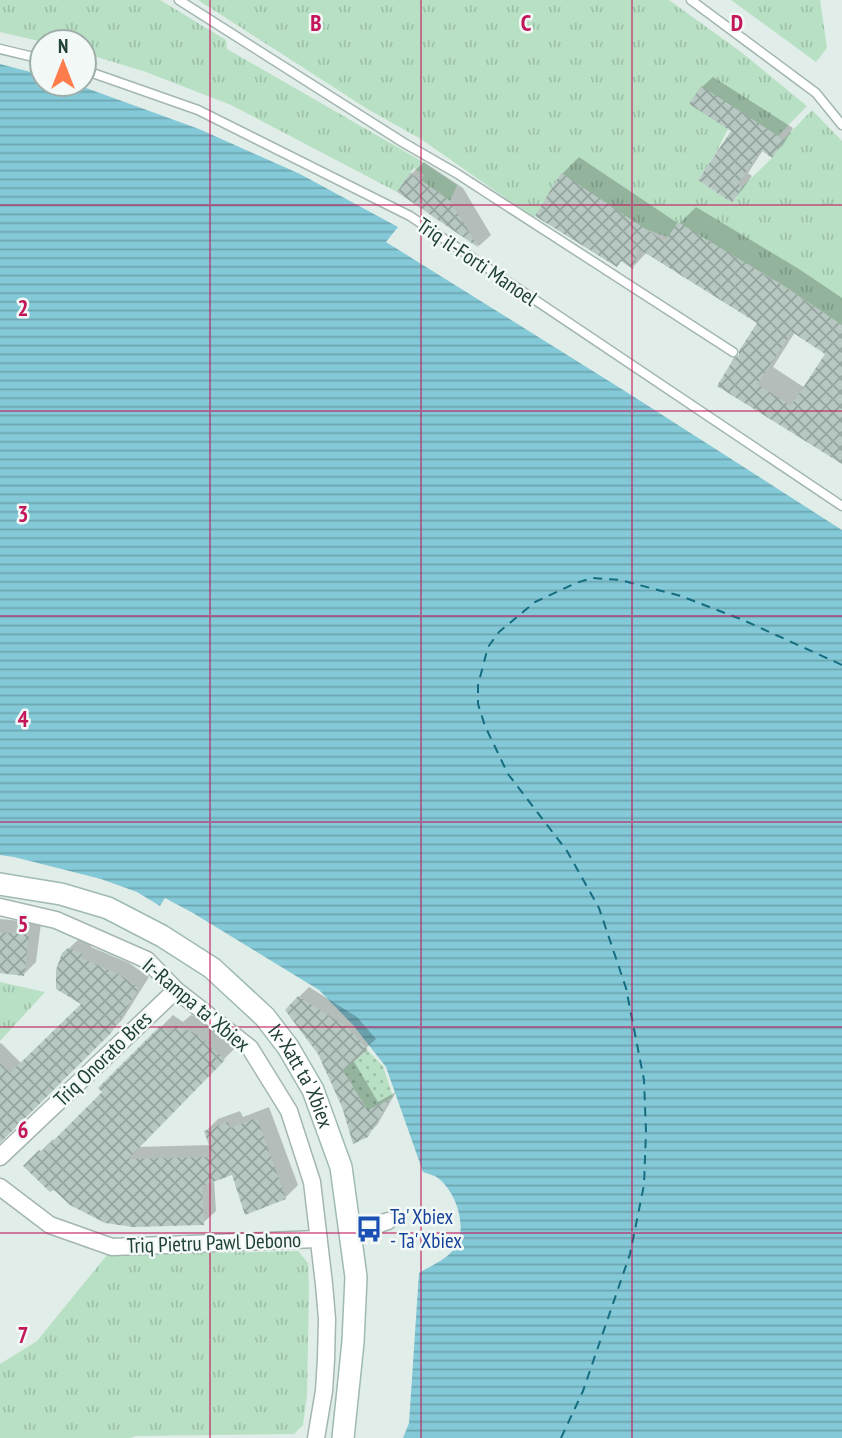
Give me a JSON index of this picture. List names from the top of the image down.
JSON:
{
  "streets": {
    "main road": ["Ix-Xatt ta' Xbiex"],
    "street": ["Ir-Rampa ta' Xbiex", "Triq Onorato Bres", "Triq Pietru Pawl Debono"],
    "lane": ["Triq il-Forti Manoel"]
  },
  "crossings": [
    ["Ir-Rampa ta' Xbiex", "Triq Onorato Bres"],
    ["Ir-Rampa ta' Xbiex", "Triq Pietru Pawl Debono"]
  ],
  "places": {
    "bus stop": ["Ta' Xbiex - Ta' Xbiex"]
  },
  "north": "top",
  "grid": {
    "columns": ["B", "C", "D"],
    "rows": [
      "2",
      "3",
      "4",
      "5",
      "6",
      "7"
    ]
  }
}
